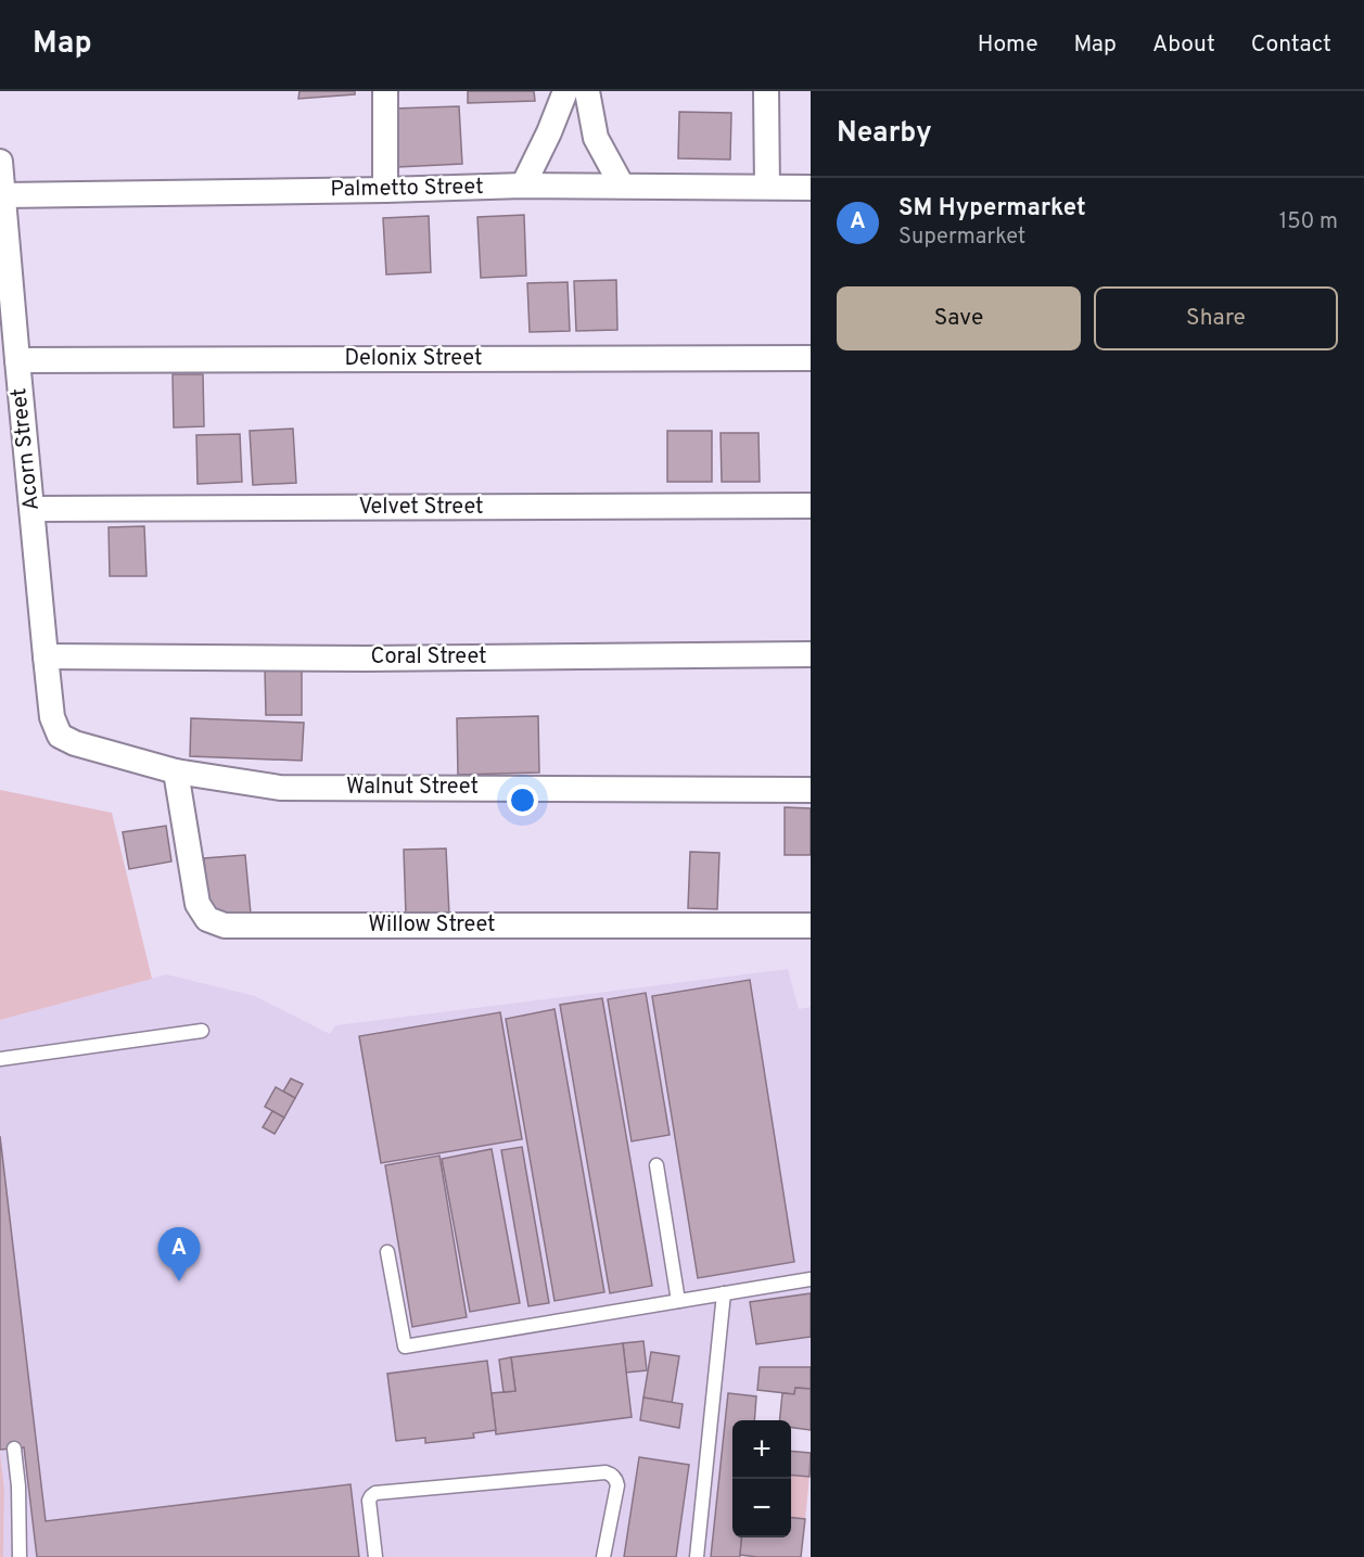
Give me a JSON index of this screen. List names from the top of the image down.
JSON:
{
  "streets": {
    "street": [
      "Palmetto Street",
      "Delonix Street",
      "Acorn Street",
      "Velvet Street",
      "Coral Street",
      "Walnut Street",
      "Willow Street"
    ]
  },
  "crossings": [
    ["Palmetto Street", "Acorn Street"],
    ["Delonix Street", "Acorn Street"],
    ["Acorn Street", "Velvet Street"],
    ["Acorn Street", "Coral Street"],
    ["Acorn Street", "Walnut Street"],
    ["Walnut Street", "Willow Street"]
  ],
  "page": {
    "header": "Map",
    "nav": [
      "Home",
      "Map",
      "About",
      "Contact"
    ],
    "heading": "Nearby",
    "list": [
      {
        "mark": "A",
        "name": "SM Hypermarket",
        "note": "Supermarket",
        "value": "150 m"
      }
    ],
    "buttons": ["Save", "Share"],
    "pins": "A",
    "map_buttons": ["+", "−"]
  }
}
